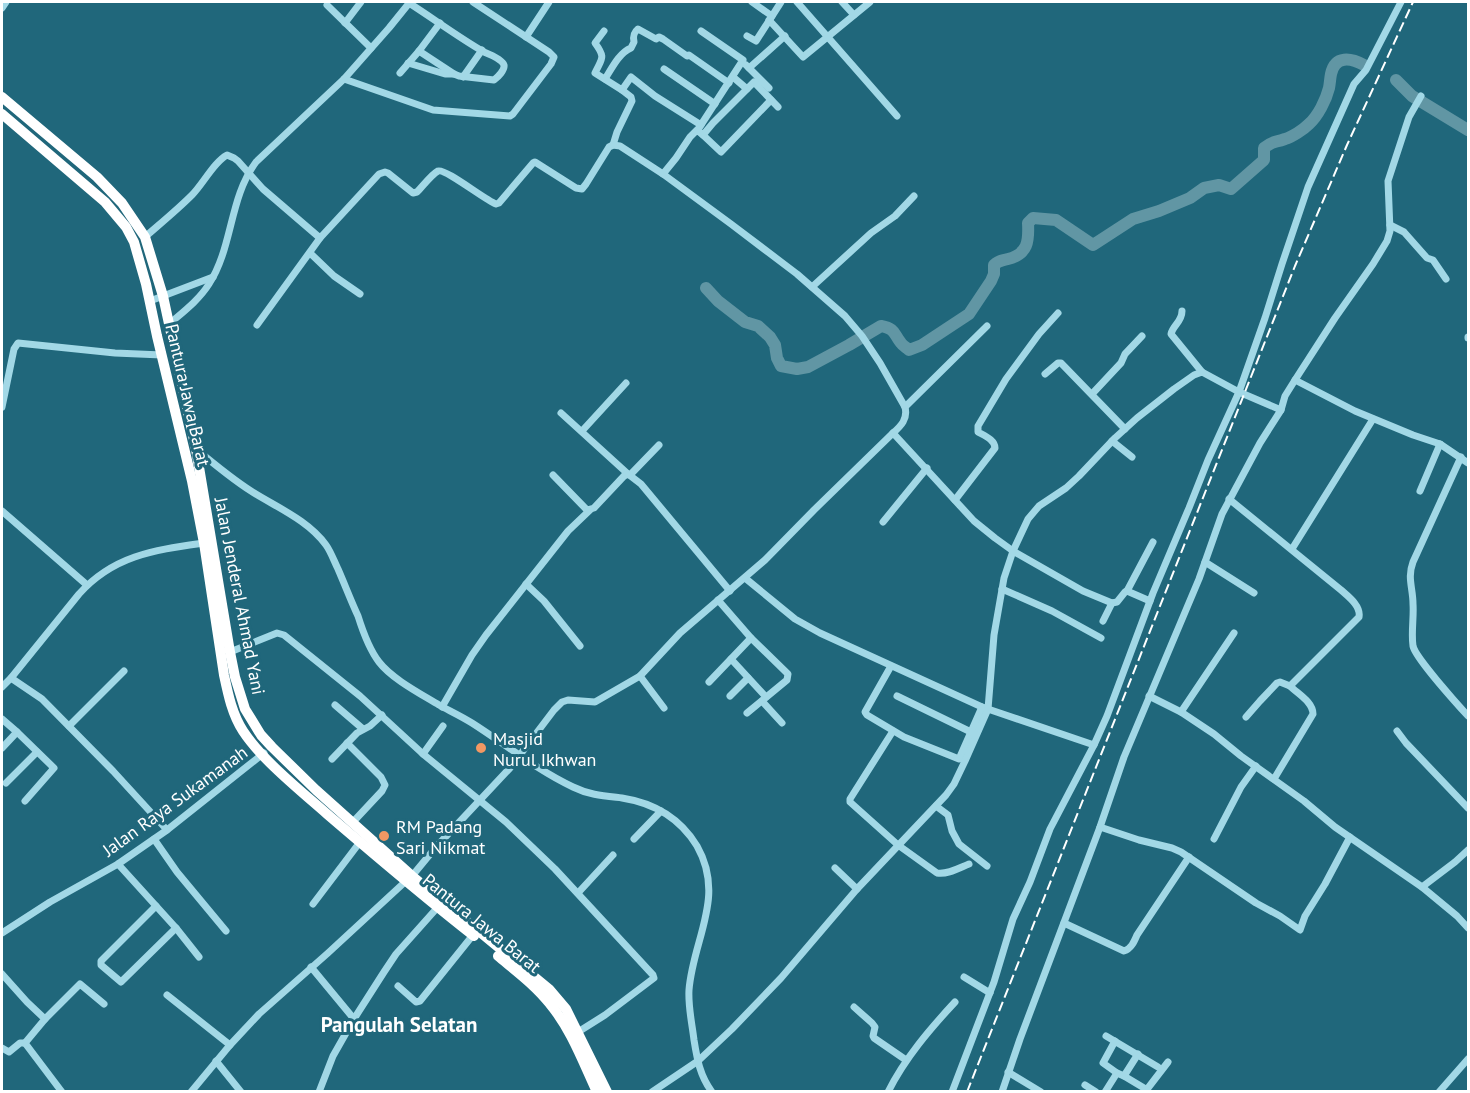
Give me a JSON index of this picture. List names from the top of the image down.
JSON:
{
  "streets": {
    "highway": ["Pantura Jawa Barat", "Jalan Jenderal Ahmad Yani"],
    "street": ["Jalan Raya Sukamanah"]
  },
  "crossings": [
    ["Pantura Jawa Barat", "Jalan Jenderal Ahmad Yani"],
    ["Pantura Jawa Barat", "Jalan Raya Sukamanah"],
    ["Jalan Jenderal Ahmad Yani", "Jalan Raya Sukamanah"]
  ],
  "districts": ["Pangulah Selatan"],
  "places": ["Masjid Nurul Ikhwan", "RM Padang Sari Nikmat"]
}
